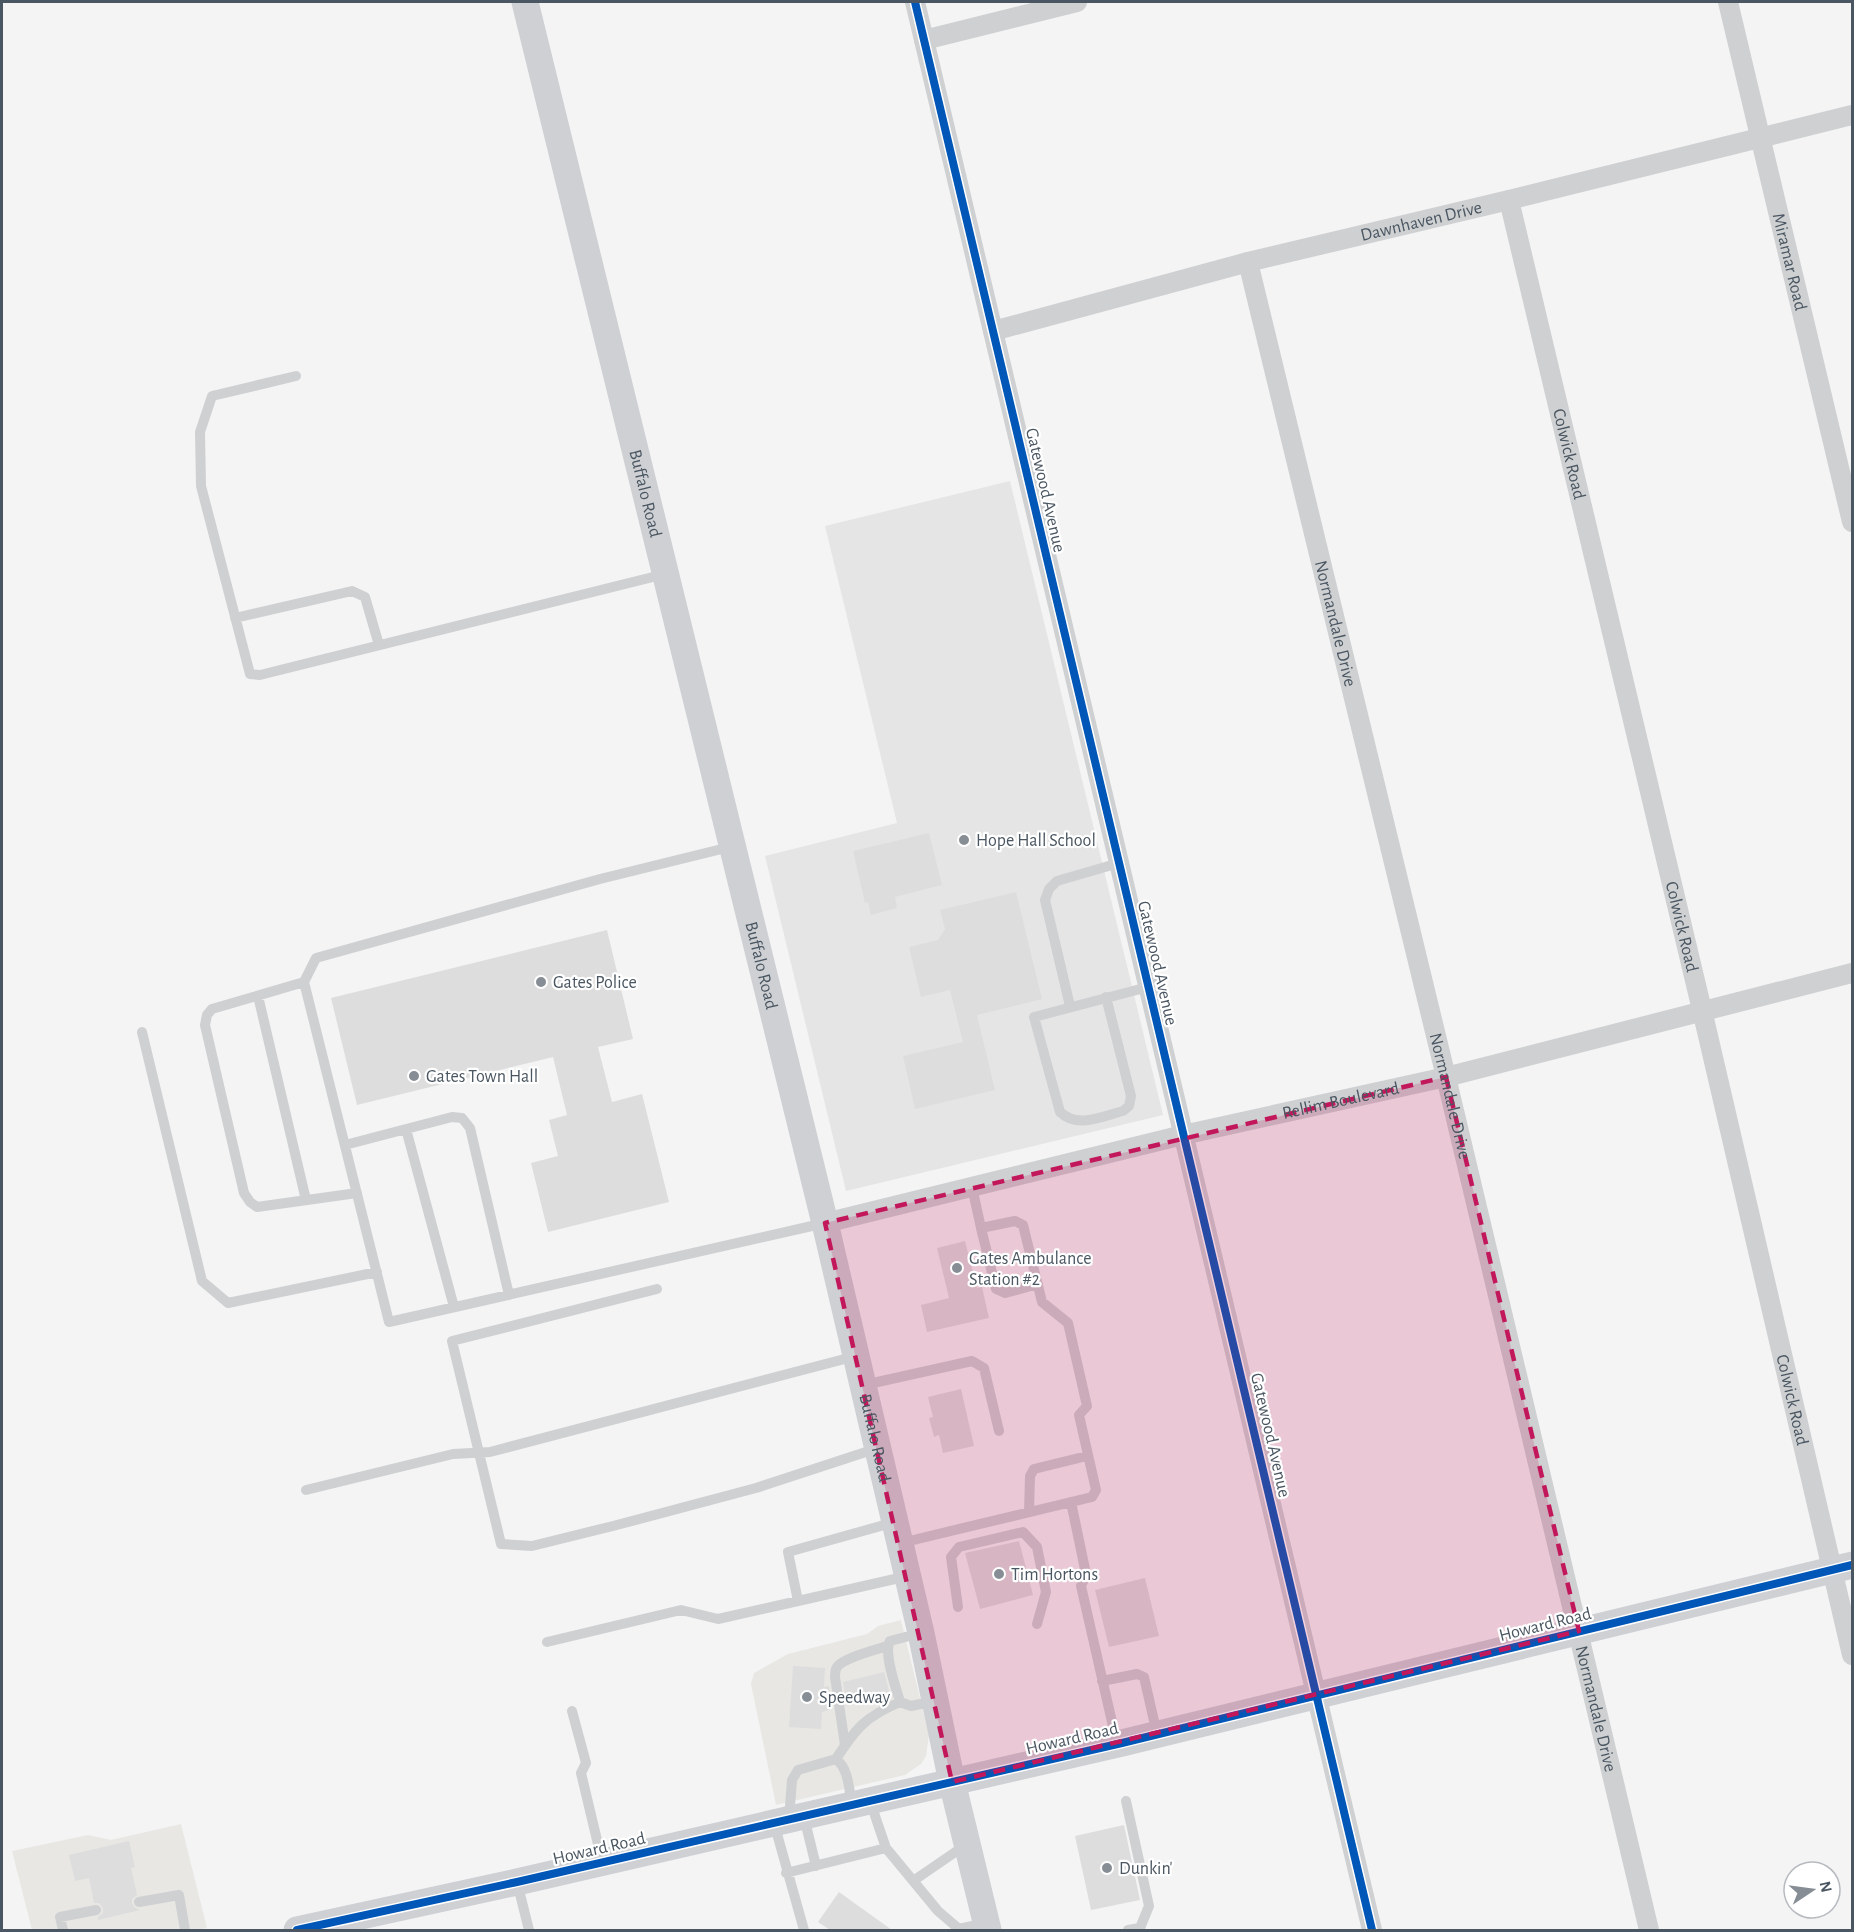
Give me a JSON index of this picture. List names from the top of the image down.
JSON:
{
  "streets": {
    "main road": ["Buffalo Road", "Howard Road"],
    "street": [
      "Dawnhaven Drive",
      "Miramar Road",
      "Colwick Road",
      "Gatewood Avenue",
      "Normandale Drive",
      "Rellim Boulevard"
    ]
  },
  "crossings": [
    ["Dawnhaven Drive", "Miramar Road"],
    ["Dawnhaven Drive", "Colwick Road"],
    ["Dawnhaven Drive", "Gatewood Avenue"],
    ["Dawnhaven Drive", "Normandale Drive"],
    ["Colwick Road", "Rellim Boulevard"],
    ["Colwick Road", "Howard Road"],
    ["Gatewood Avenue", "Rellim Boulevard"],
    ["Gatewood Avenue", "Howard Road"],
    ["Buffalo Road", "Rellim Boulevard"],
    ["Buffalo Road", "Howard Road"],
    ["Normandale Drive", "Rellim Boulevard"],
    ["Normandale Drive", "Howard Road"]
  ],
  "places": [
    "Hope Hall School",
    "Gates Police",
    "Gates Town Hall",
    "Gates Ambulance Station #2",
    "Tim Hortons",
    "Speedway",
    "Dunkin'"
  ],
  "north": "right"
}
